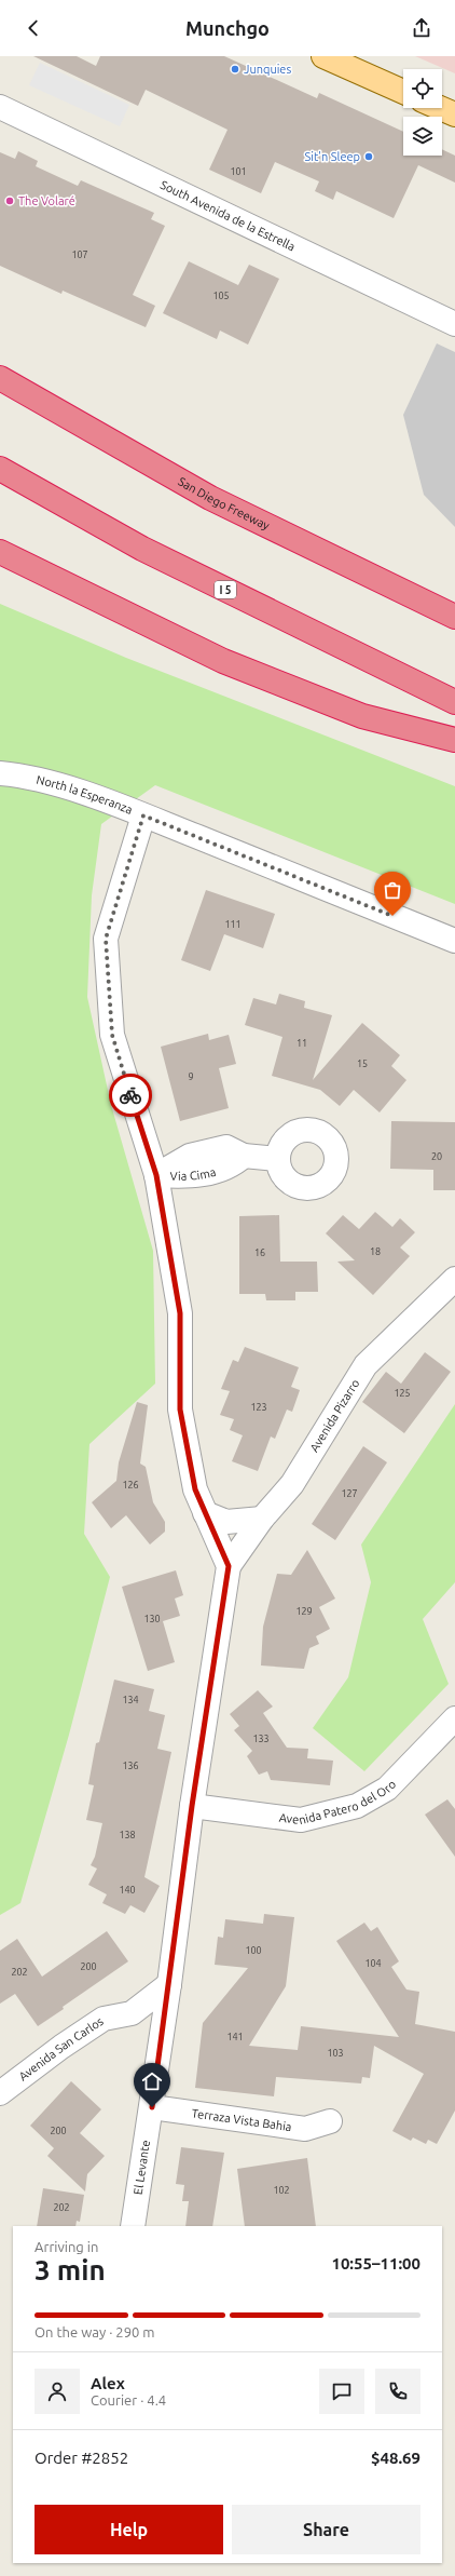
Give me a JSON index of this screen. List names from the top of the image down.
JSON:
{
  "streets": {
    "highway": ["San Diego Freeway", "I 5"],
    "street": [
      "South Avenida de la Estrella",
      "North la Esperanza",
      "Via Cima",
      "Avenida Pizarro",
      "Avenida Patero del Oro",
      "Avenida San Carlos",
      "Terraza Vista Bahia",
      "El Levante"
    ]
  },
  "crossings": [
    ["Avenida Pizarro", "El Levante"],
    ["Avenida Patero del Oro", "El Levante"],
    ["Avenida San Carlos", "El Levante"],
    ["Terraza Vista Bahia", "El Levante"]
  ],
  "places": ["Junquies", "Sit'n Sleep", "The Volaré"],
  "house_numbers": [
    "101",
    "107",
    "105",
    "111",
    "11",
    "15",
    "9",
    "20",
    "18",
    "16",
    "125",
    "123",
    "126",
    "127",
    "129",
    "130",
    "134",
    "133",
    "136",
    "138",
    "140",
    "100",
    "104",
    "200",
    "202",
    "141",
    "103",
    "200",
    "102",
    "202"
  ],
  "page": {
    "header": "Munchgo",
    "heading": ["3 min", "Arriving in", "10:55–11:00"],
    "panel": [
      "Alex",
      "Courier · 4.4",
      "Order #2852",
      "$48.69"
    ],
    "bar": "On the way · 290 m",
    "buttons": ["Help", "Share"]
  }
}
